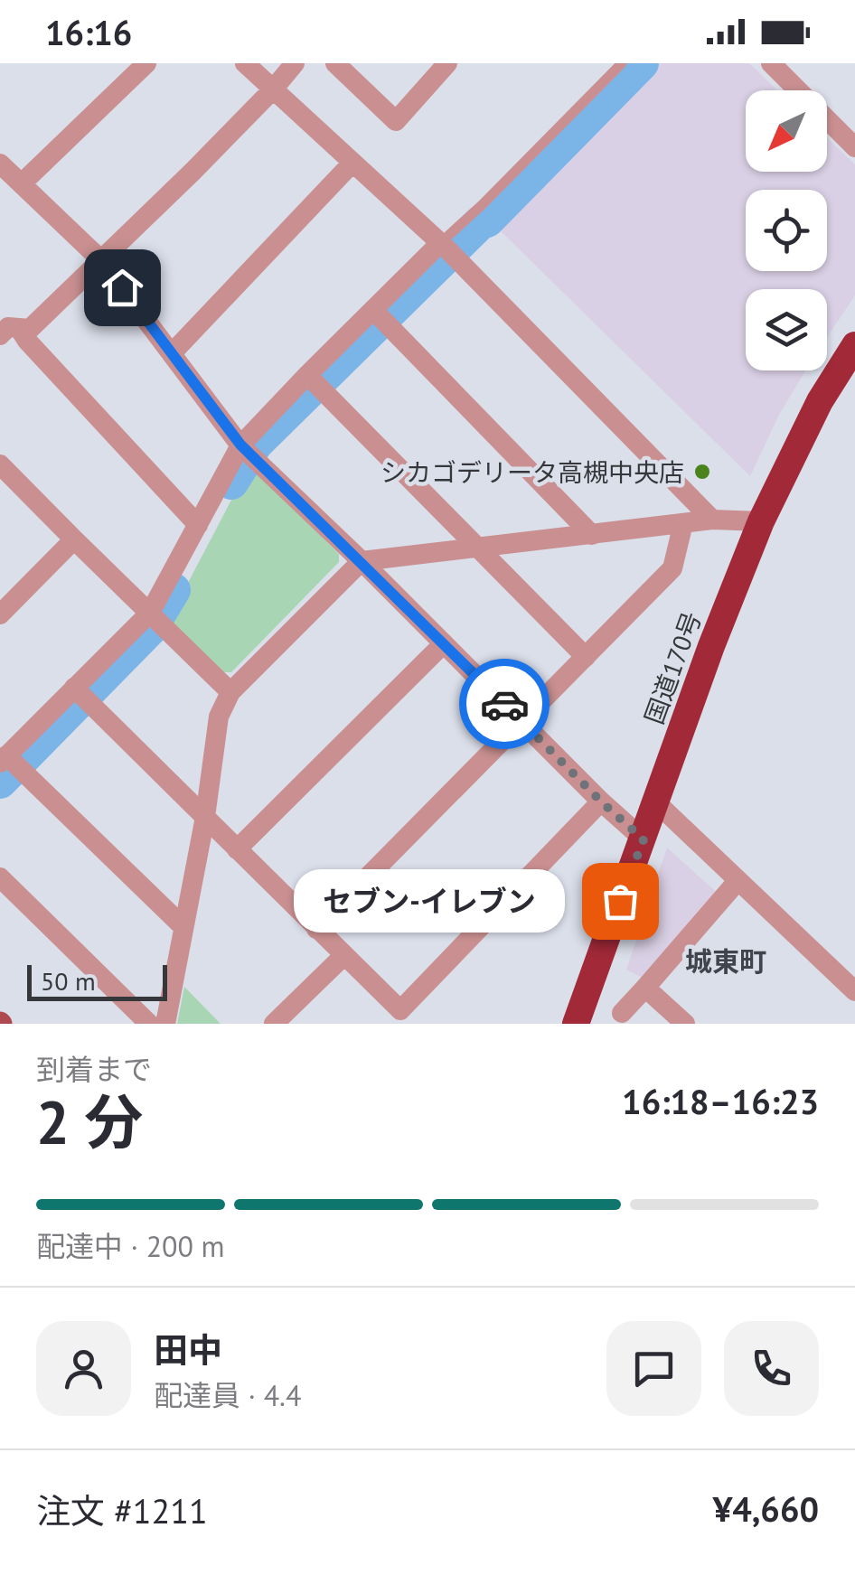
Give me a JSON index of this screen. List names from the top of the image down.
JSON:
{
  "streets": {
    "highway": ["国道170号"]
  },
  "districts": ["城東町"],
  "places": ["シカゴデリータ高槻中央店", "セブン-イレブン"],
  "scale_bar": "50 m",
  "north": "bottom left",
  "page": {
    "status": "16:16",
    "bubble": "セブン-イレブン",
    "scale": "50 m",
    "heading": ["2 分", "到着まで", "16:18–16:23"],
    "panel": [
      "田中",
      "配達員 · 4.4",
      "注文 #1211",
      "¥4,660"
    ],
    "bar": "配達中 · 200 m"
  }
}
